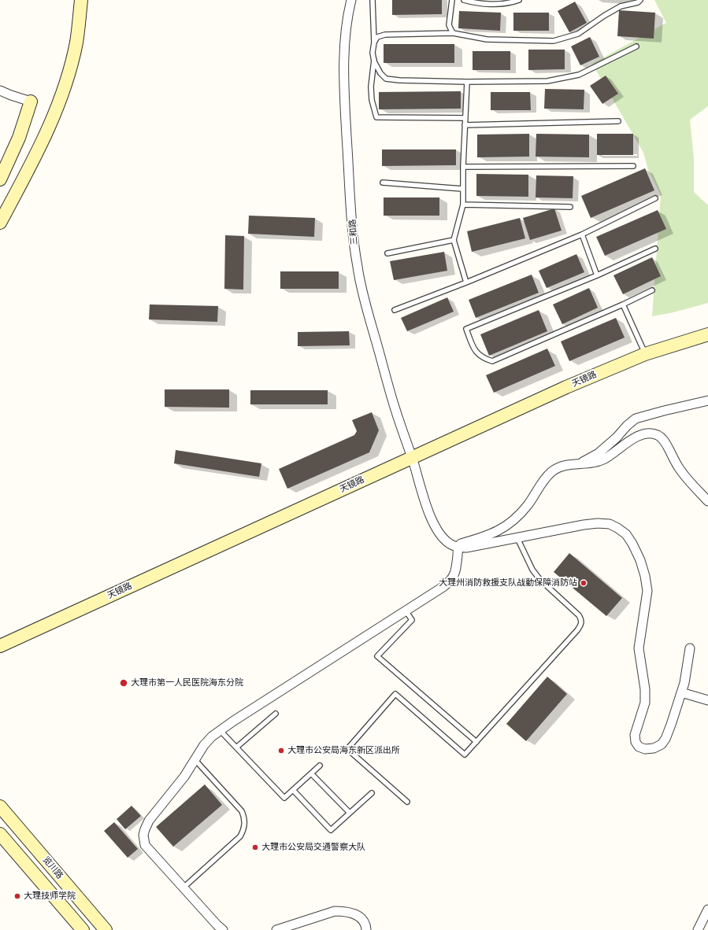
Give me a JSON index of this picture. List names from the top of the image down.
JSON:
{
  "streets": {
    "street": ["三和路", "天镜路", "览川路"]
  },
  "crossings": [
    ["三和路", "天镜路"]
  ],
  "places": [
    "大理州消防救援支队战勤保障消防站",
    "大理市第一人民医院海东分院",
    "大理市公安局海东新区派出所",
    "大理市公安局交通警察大队",
    "大理技师学院"
  ]
}
